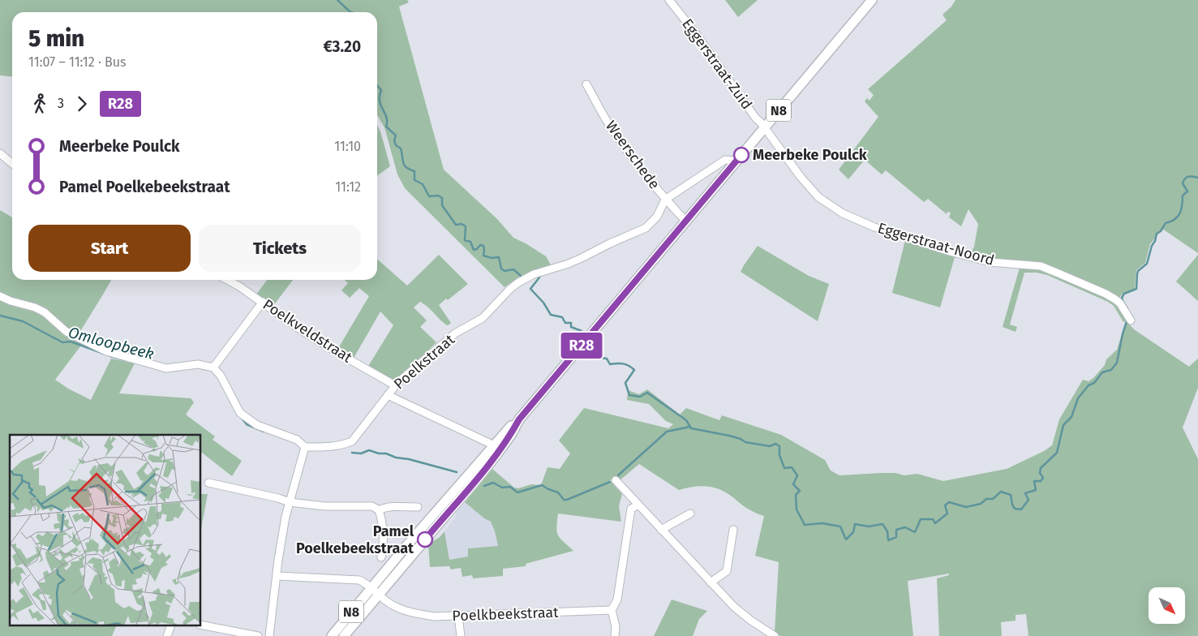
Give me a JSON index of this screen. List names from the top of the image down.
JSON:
{
  "streets": {
    "main road": ["N8"],
    "street": [
      "Eggerstraat-Zuid",
      "Weerschede",
      "Eggerstraat-Noord",
      "Poelkveldstraat",
      "Poelkstraat",
      "Poelkbeekstraat"
    ]
  },
  "crossings": [
    ["Eggerstraat-Zuid", "N8"],
    ["Eggerstraat-Zuid", "Eggerstraat-Noord"],
    ["N8", "Weerschede"],
    ["N8", "Eggerstraat-Noord"],
    ["N8", "Poelkbeekstraat"],
    ["Weerschede", "Poelkstraat"],
    ["Poelkveldstraat", "Poelkstraat"]
  ],
  "water": ["Omloopbeek"],
  "places": ["Meerbeke Poulck", "Pamel Poelkebeekstraat"],
  "lines": ["bus line R28"],
  "north": "bottom right",
  "page": {
    "on_map": "R28",
    "heading": ["5 min", "11:07 – 11:12 · Bus", "€3.20"],
    "legs": ["3", "R28"],
    "list": [
      {
        "name": "Meerbeke Poulck",
        "value": "11:10"
      },
      {
        "name": "Pamel Poelkebeekstraat",
        "value": "11:12"
      }
    ],
    "buttons": ["Start", "Tickets"]
  }
}
